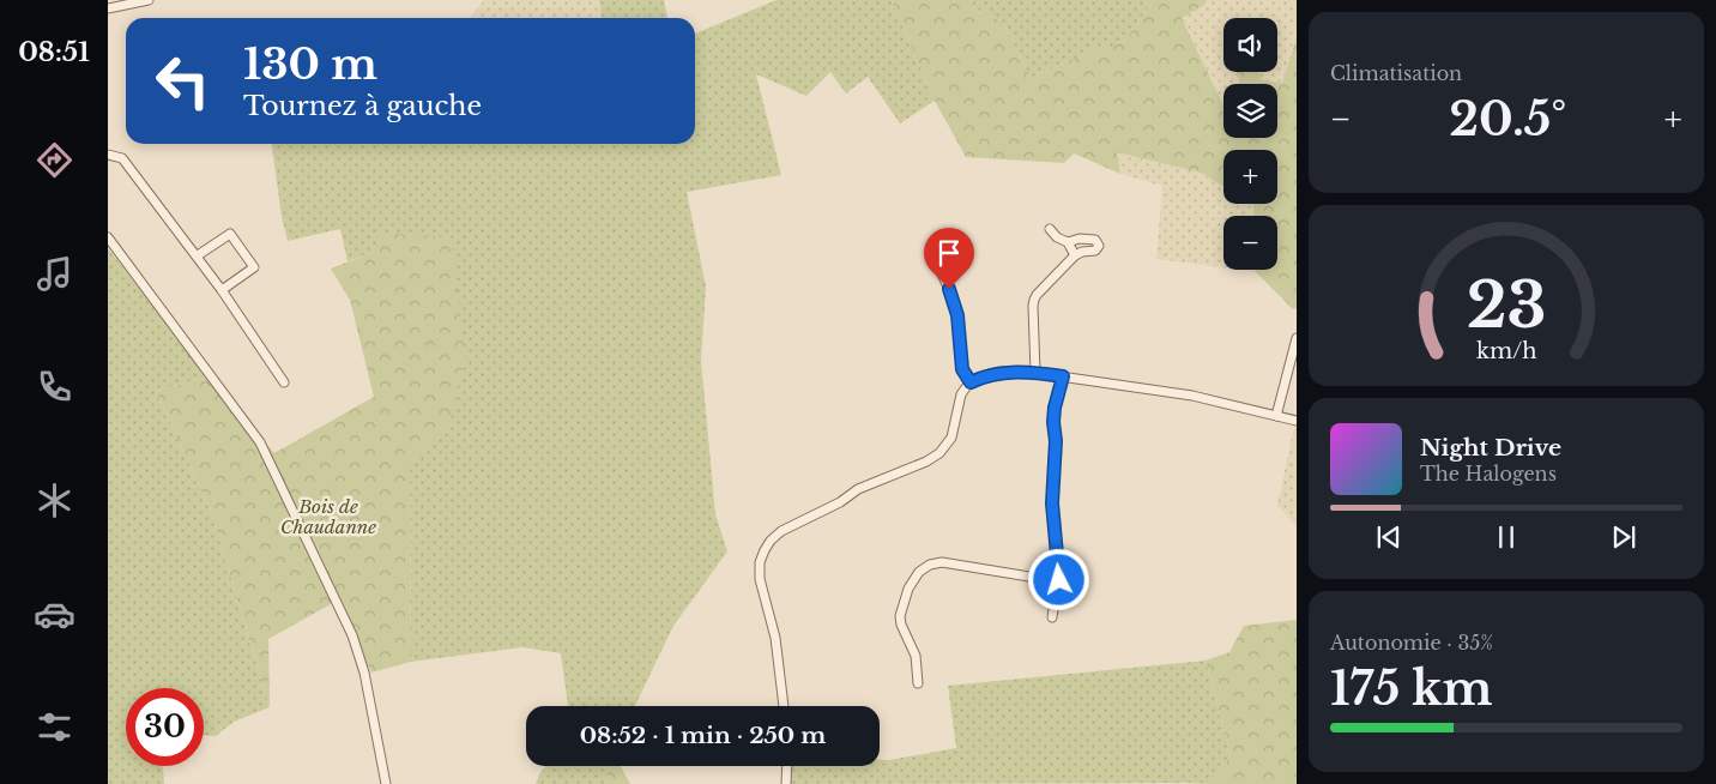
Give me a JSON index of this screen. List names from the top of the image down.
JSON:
{
  "parks": ["Bois de Chaudanne"],
  "page": {
    "tabs": "08:51",
    "tile": [
      "Climatisation",
      ["Autonomie · 35%", "175 km"]
    ],
    "map_buttons": ["+", "−"],
    "turn": ["130 m", "Tournez à gauche"],
    "heat": ["−", "20.5°", "+"],
    "song": ["Night Drive", "The Halogens"],
    "limit": "30",
    "trip": "08:52 · 1 min · 250 m",
    "gauge": ["23", "km/h"]
  }
}
